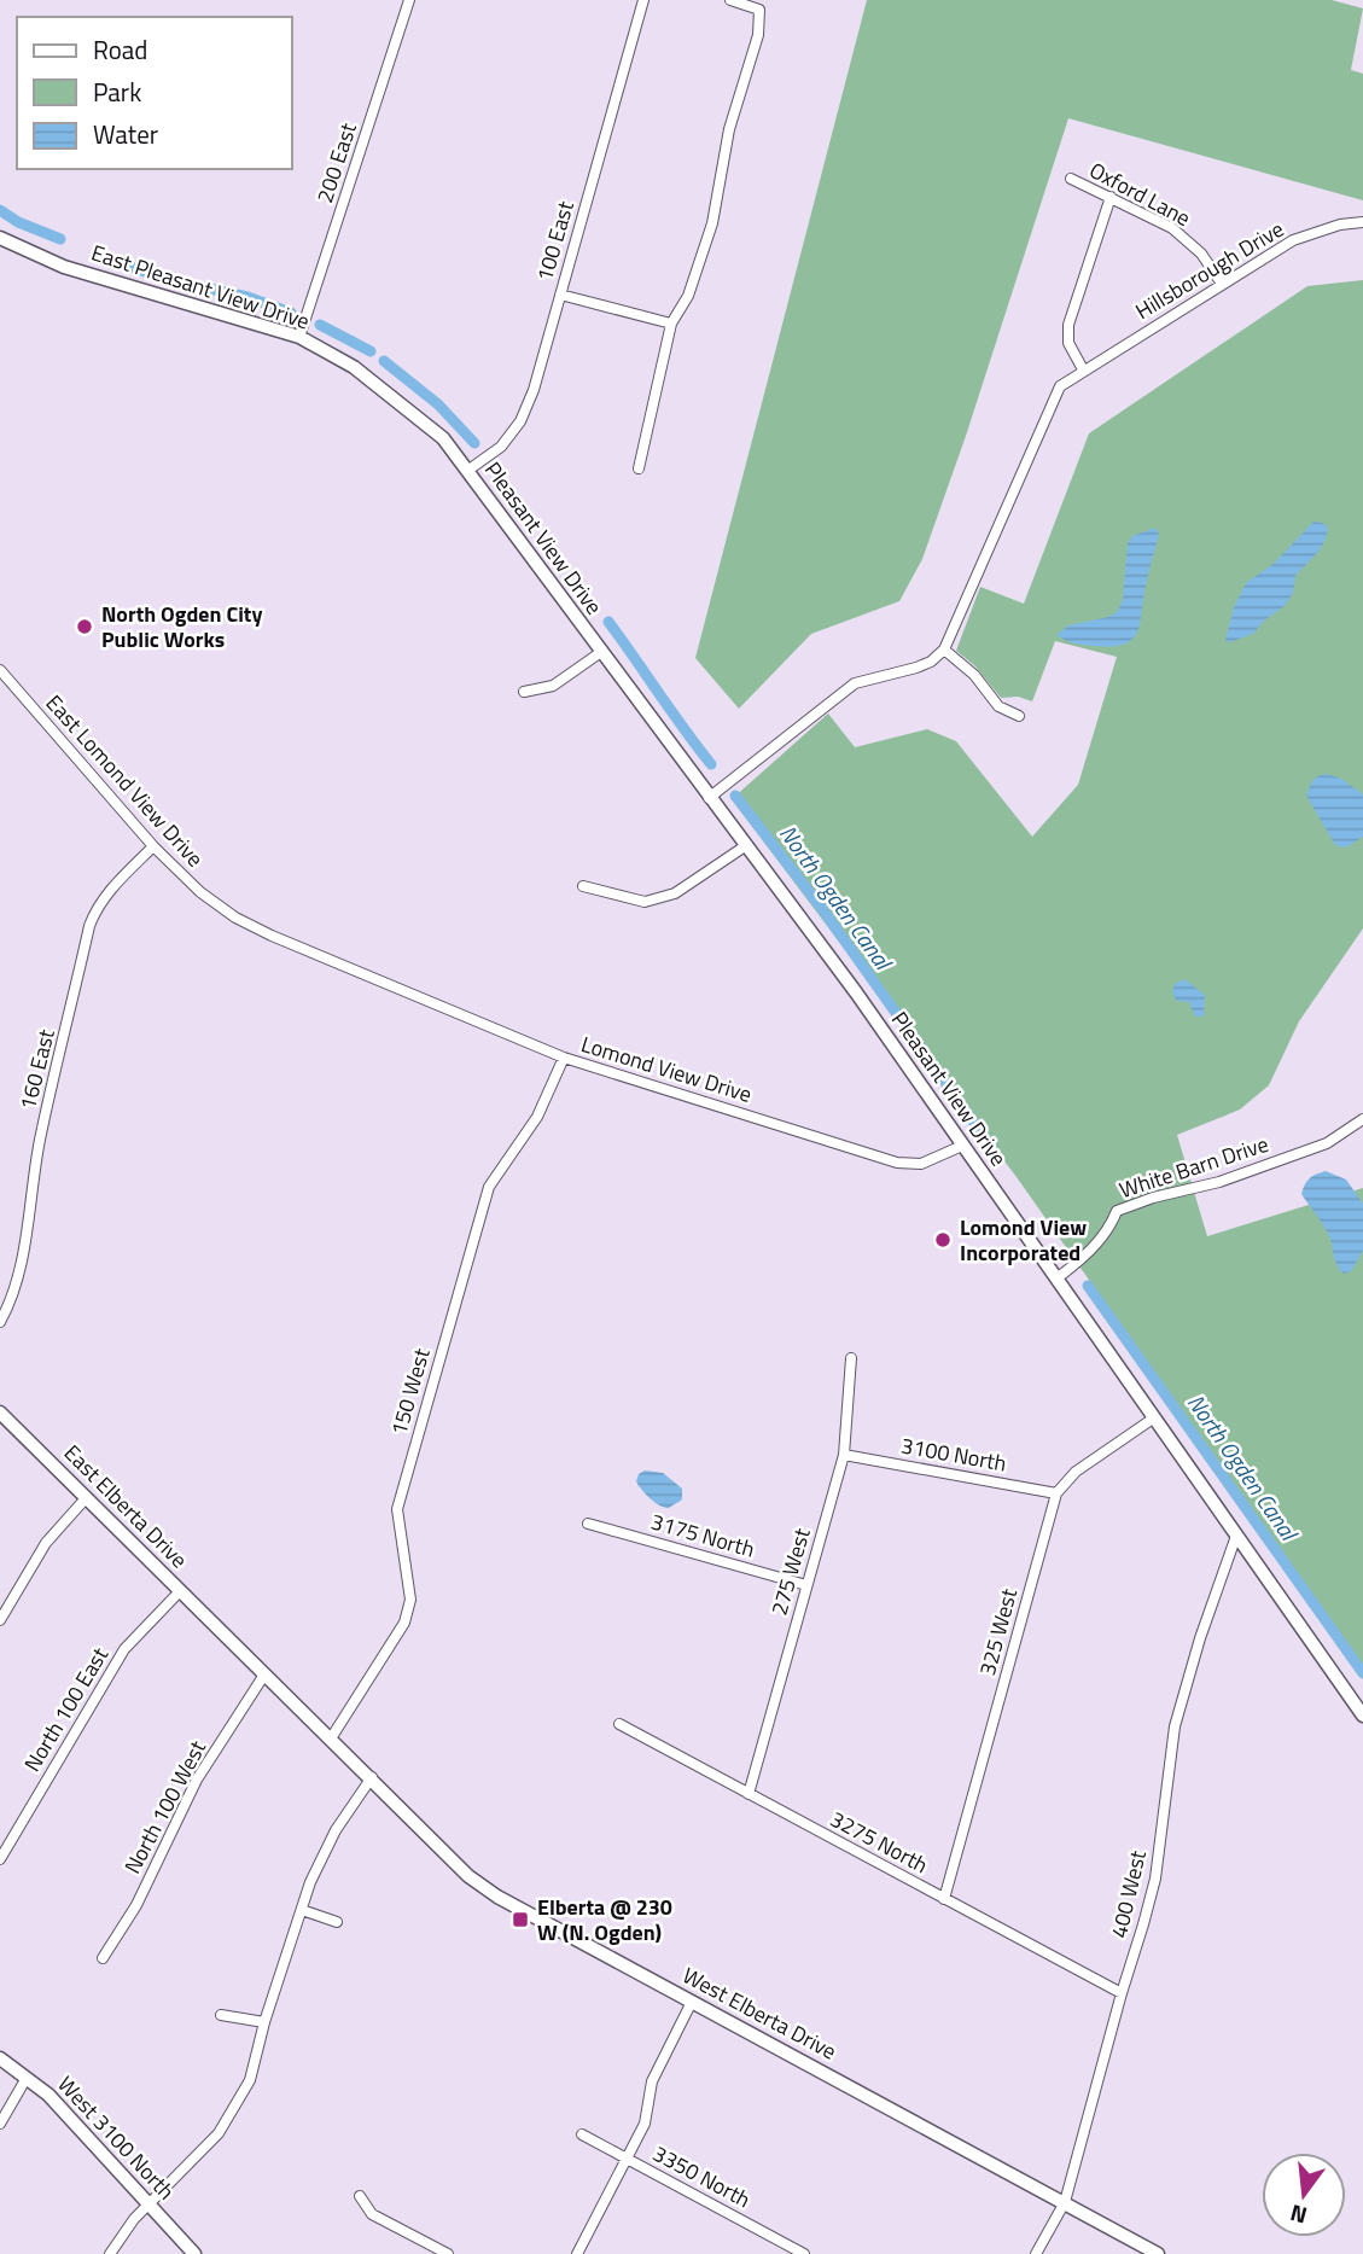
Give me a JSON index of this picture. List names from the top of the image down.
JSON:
{
  "streets": {
    "street": [
      "200 East",
      "Oxford Lane",
      "100 East",
      "Hillsborough Drive",
      "East Pleasant View Drive",
      "Pleasant View Drive",
      "East Lomond View Drive",
      "160 East",
      "Lomond View Drive",
      "White Barn Drive",
      "150 West",
      "3100 North",
      "East Elberta Drive",
      "3175 North",
      "275 West",
      "325 West",
      "North 100 East",
      "North 100 West",
      "3275 North",
      "400 West",
      "West Elberta Drive",
      "West 3100 North",
      "3350 North"
    ]
  },
  "crossings": [
    ["200 East", "East Pleasant View Drive"],
    ["Oxford Lane", "Hillsborough Drive"],
    ["100 East", "Pleasant View Drive"],
    ["East Pleasant View Drive", "Pleasant View Drive"],
    ["Pleasant View Drive", "Lomond View Drive"],
    ["Pleasant View Drive", "White Barn Drive"],
    ["Pleasant View Drive", "400 West"],
    ["East Lomond View Drive", "160 East"],
    ["East Lomond View Drive", "Lomond View Drive"],
    ["Lomond View Drive", "150 West"],
    ["150 West", "West Elberta Drive"],
    ["3100 North", "275 West"],
    ["3100 North", "325 West"],
    ["East Elberta Drive", "North 100 East"],
    ["East Elberta Drive", "West Elberta Drive"],
    ["3175 North", "275 West"],
    ["275 West", "3275 North"],
    ["325 West", "3275 North"],
    ["North 100 West", "West Elberta Drive"],
    ["3275 North", "400 West"],
    ["400 West", "West Elberta Drive"]
  ],
  "water": ["North Ogden Canal"],
  "places": {
    "other": ["North Ogden City Public Works", "Lomond View Incorporated"],
    "transit": ["Elberta @ 230 W (N. Ogden)"]
  },
  "legend": ["Road", "Park", "Water"],
  "north": "bottom"
}
